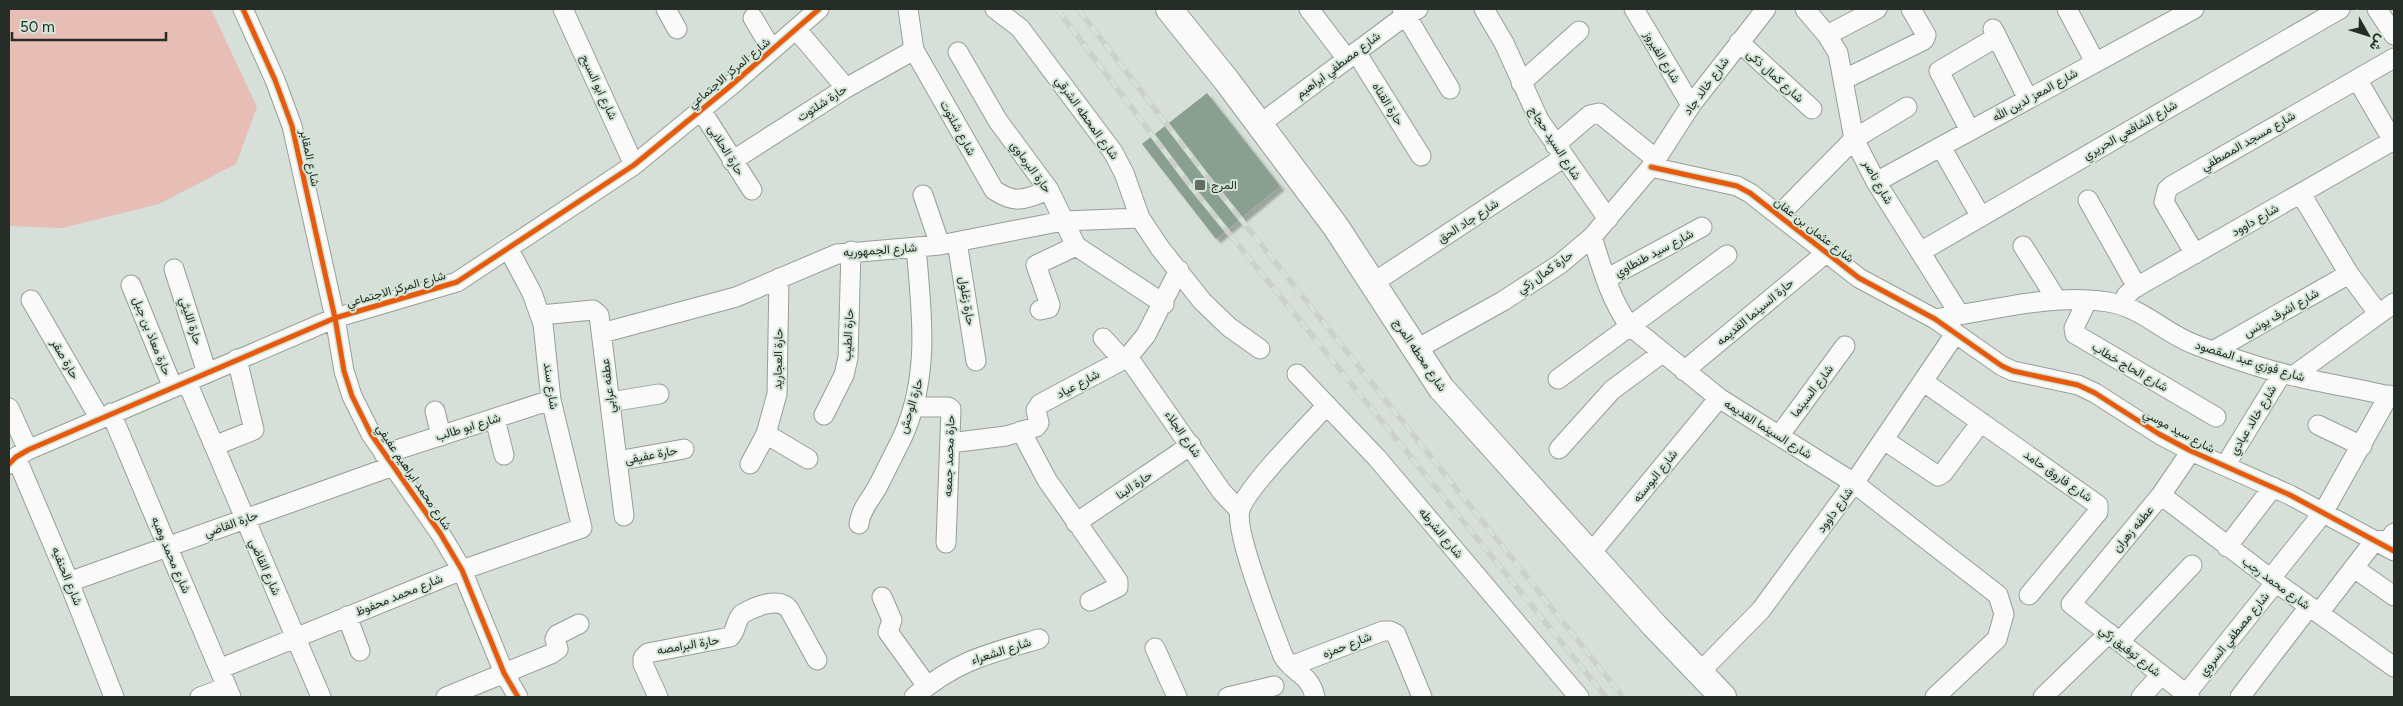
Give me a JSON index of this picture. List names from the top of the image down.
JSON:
{
  "streets": {
    "main road": ["شارع محطه المرج"],
    "street": [
      "شارع الفيروز",
      "شارع مصطفي ابراهيم",
      "شارع المركز الاجتماعي",
      "شارع كمال ذكى",
      "شارع خالد جاد",
      "شارع ابو السبح",
      "شارع المعز لدين الله",
      "حارة شلتوت",
      "حارة القناه",
      "شارع المحطه الشرقي",
      "شارع شلتوت",
      "شارع الشافعي الحريري",
      "شارع مسجد المصطفي",
      "شارع السيد حجاج",
      "حارة الحلابى",
      "شارع المقابر",
      "حارة البرماوي",
      "شارع ناصر",
      "شارع داوود",
      "شارع جاد الحق",
      "شارع عثمان بن عفان",
      "شارع الجمهوريه",
      "شارع سيد طنطاوي",
      "حارة كمال زكي",
      "حارة زغلول",
      "حارة السينما القديمه",
      "شارع اشرف يونس",
      "حارة الليثي",
      "حارة الطيب",
      "حارة معاذ بن جبل",
      "حارة صقر",
      "حارة العجاريد",
      "شارع فوزي عبد المقصود",
      "شارع الحاج خطاب",
      "شارع عياد",
      "شارع سند",
      "عطفه عرابي",
      "شارع السينما",
      "حارة الوحش",
      "شارع خالد عبادي",
      "شارع ابو طالب",
      "شارع السينما القديمه",
      "شارع سيد موسي",
      "شارع الجلاء",
      "حارة عفيفى",
      "حارة محمد جمعه",
      "شارع البوسته",
      "شارع فاروق حامد",
      "شارع محمد ابراهيم عفيفي",
      "حارة البنا",
      "حارة القاضي",
      "عطفه زهران",
      "شارع الشرطه",
      "شارع محمد وهبه",
      "شارع القاضي",
      "شارع الحنفيه",
      "شارع محمد رجب",
      "شارع محمد محفوظ",
      "شارع مصطفي السروي",
      "حارة البرامصه",
      "شارع حمزه",
      "شارع الشعراء",
      "شارع توفيق زكي"
    ]
  },
  "crossings": [
    ["شارع الفيروز", "شارع خالد جاد"],
    ["شارع مصطفي ابراهيم", "حارة القناه"],
    ["شارع مصطفي ابراهيم", "شارع محطه المرج"],
    ["شارع المركز الاجتماعي", "شارع ابو السبح"],
    ["شارع المركز الاجتماعي", "حارة الحلابى"],
    ["شارع المركز الاجتماعي", "شارع المقابر"],
    ["شارع المركز الاجتماعي", "حارة الليثي"],
    ["شارع المركز الاجتماعي", "حارة معاذ بن جبل"],
    ["شارع المركز الاجتماعي", "حارة صقر"],
    ["شارع المركز الاجتماعي", "شارع سند"],
    ["شارع المركز الاجتماعي", "شارع محمد ابراهيم عفيفي"],
    ["شارع المركز الاجتماعي", "شارع محمد وهبه"],
    ["شارع المركز الاجتماعي", "شارع القاضي"],
    ["شارع المركز الاجتماعي", "شارع الحنفيه"],
    ["شارع كمال ذكى", "شارع خالد جاد"],
    ["شارع خالد جاد", "شارع جاد الحق"],
    ["شارع خالد جاد", "شارع عثمان بن عفان"],
    ["شارع خالد جاد", "حارة كمال زكي"],
    ["شارع المعز لدين الله", "شارع ناصر"],
    ["حارة شلتوت", "شارع شلتوت"],
    ["حارة شلتوت", "حارة الحلابى"],
    ["شارع المحطه الشرقي", "شارع الجمهوريه"],
    ["شارع المحطه الشرقي", "شارع عياد"],
    ["شارع شلتوت", "حارة البرماوي"],
    ["شارع الشافعي الحريري", "شارع ناصر"],
    ["شارع مسجد المصطفي", "شارع داوود"],
    ["شارع السيد حجاج", "شارع جاد الحق"],
    ["شارع السيد حجاج", "حارة كمال زكي"],
    ["شارع المقابر", "شارع محمد ابراهيم عفيفي"],
    ["حارة البرماوي", "شارع الجمهوريه"],
    ["حارة البرماوي", "شارع عياد"],
    ["شارع ناصر", "شارع فوزي عبد المقصود"],
    ["شارع داوود", "شارع عثمان بن عفان"],
    ["شارع داوود", "شارع محطه المرج"],
    ["شارع داوود", "شارع فوزي عبد المقصود"],
    ["شارع داوود", "شارع السينما القديمه"],
    ["شارع داوود", "شارع سيد موسي"],
    ["شارع داوود", "شارع فاروق حامد"],
    ["شارع جاد الحق", "شارع عثمان بن عفان"],
    ["شارع جاد الحق", "حارة كمال زكي"],
    ["شارع جاد الحق", "شارع محطه المرج"],
    ["شارع عثمان بن عفان", "حارة كمال زكي"],
    ["شارع عثمان بن عفان", "حارة السينما القديمه"],
    ["شارع عثمان بن عفان", "شارع فوزي عبد المقصود"],
    ["شارع عثمان بن عفان", "شارع سيد موسي"],
    ["شارع الجمهوريه", "حارة زغلول"],
    ["شارع الجمهوريه", "حارة الطيب"],
    ["شارع الجمهوريه", "حارة العجاريد"],
    ["شارع الجمهوريه", "عطفه عرابي"],
    ["شارع الجمهوريه", "حارة الوحش"],
    ["شارع سيد طنطاوي", "شارع السينما القديمه"],
    ["حارة كمال زكي", "شارع محطه المرج"],
    ["حارة كمال زكي", "شارع السينما القديمه"],
    ["حارة السينما القديمه", "شارع السينما القديمه"],
    ["شارع اشرف يونس", "شارع فوزي عبد المقصود"],
    ["حارة معاذ بن جبل", "شارع القاضي"],
    ["شارع محطه المرج", "شارع البوسته"],
    ["حارة صقر", "شارع محمد وهبه"],
    ["شارع فوزي عبد المقصود", "شارع الحاج خطاب"],
    ["شارع فوزي عبد المقصود", "شارع خالد عبادي"],
    ["شارع فوزي عبد المقصود", "شارع مصطفي السروي"],
    ["شارع عياد", "شارع الجلاء"],
    ["شارع عياد", "حارة محمد جمعه"],
    ["شارع سند", "عطفه عرابي"],
    ["شارع سند", "شارع ابو طالب"],
    ["شارع سند", "شارع محمد محفوظ"],
    ["عطفه عرابي", "حارة عفيفى"],
    ["شارع السينما", "شارع السينما القديمه"],
    ["حارة الوحش", "حارة محمد جمعه"],
    ["شارع خالد عبادي", "شارع سيد موسي"],
    ["شارع ابو طالب", "شارع محمد ابراهيم عفيفي"],
    ["شارع ابو طالب", "حارة القاضي"],
    ["شارع السينما القديمه", "شارع البوسته"],
    ["شارع سيد موسي", "عطفه زهران"],
    ["شارع سيد موسي", "شارع مصطفي السروي"],
    ["شارع الجلاء", "حارة البنا"],
    ["شارع محمد ابراهيم عفيفي", "حارة القاضي"],
    ["شارع محمد ابراهيم عفيفي", "شارع محمد محفوظ"],
    ["حارة القاضي", "شارع محمد وهبه"],
    ["حارة القاضي", "شارع القاضي"],
    ["حارة القاضي", "شارع الحنفيه"],
    ["عطفه زهران", "شارع محمد رجب"],
    ["عطفه زهران", "شارع توفيق زكي"],
    ["شارع محمد وهبه", "شارع محمد محفوظ"],
    ["شارع القاضي", "شارع محمد محفوظ"],
    ["شارع محمد رجب", "شارع مصطفي السروي"],
    ["شارع مصطفي السروي", "شارع توفيق زكي"]
  ],
  "places": {
    "transit": ["المرج"]
  },
  "scale_bar": "50 m",
  "north": "bottom right"
}
